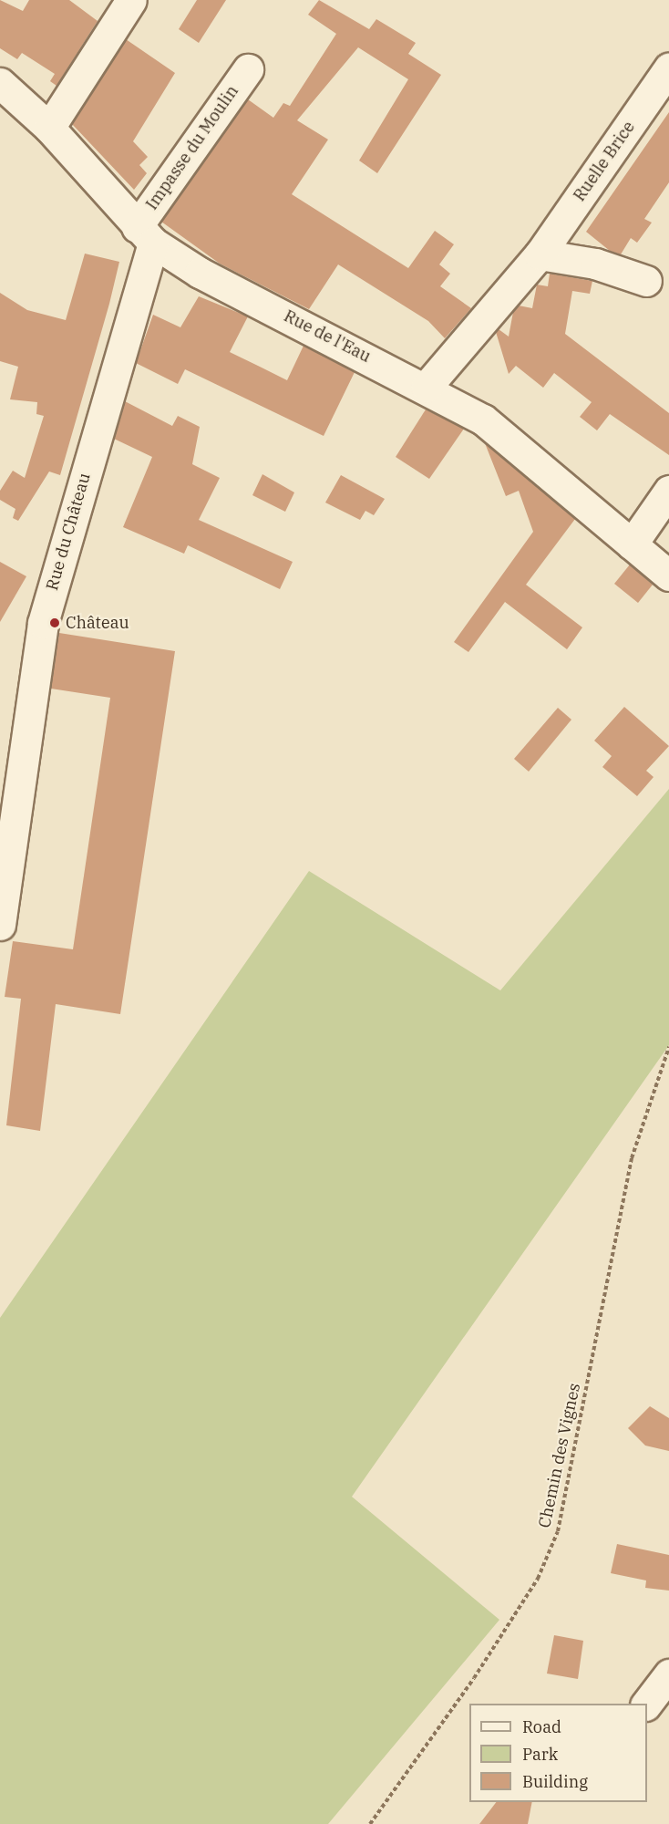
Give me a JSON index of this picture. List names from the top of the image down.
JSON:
{
  "streets": {
    "street": [
      "Impasse du Moulin",
      "Ruelle Brice",
      "Rue de l'Eau",
      "Rue du Château"
    ],
    "path": ["Chemin des Vignes"]
  },
  "crossings": [
    ["Impasse du Moulin", "Rue de l'Eau"],
    ["Impasse du Moulin", "Rue du Château"],
    ["Ruelle Brice", "Rue de l'Eau"],
    ["Rue de l'Eau", "Rue du Château"]
  ],
  "places": ["Château"],
  "legend": ["Road", "Park", "Building"]
}
